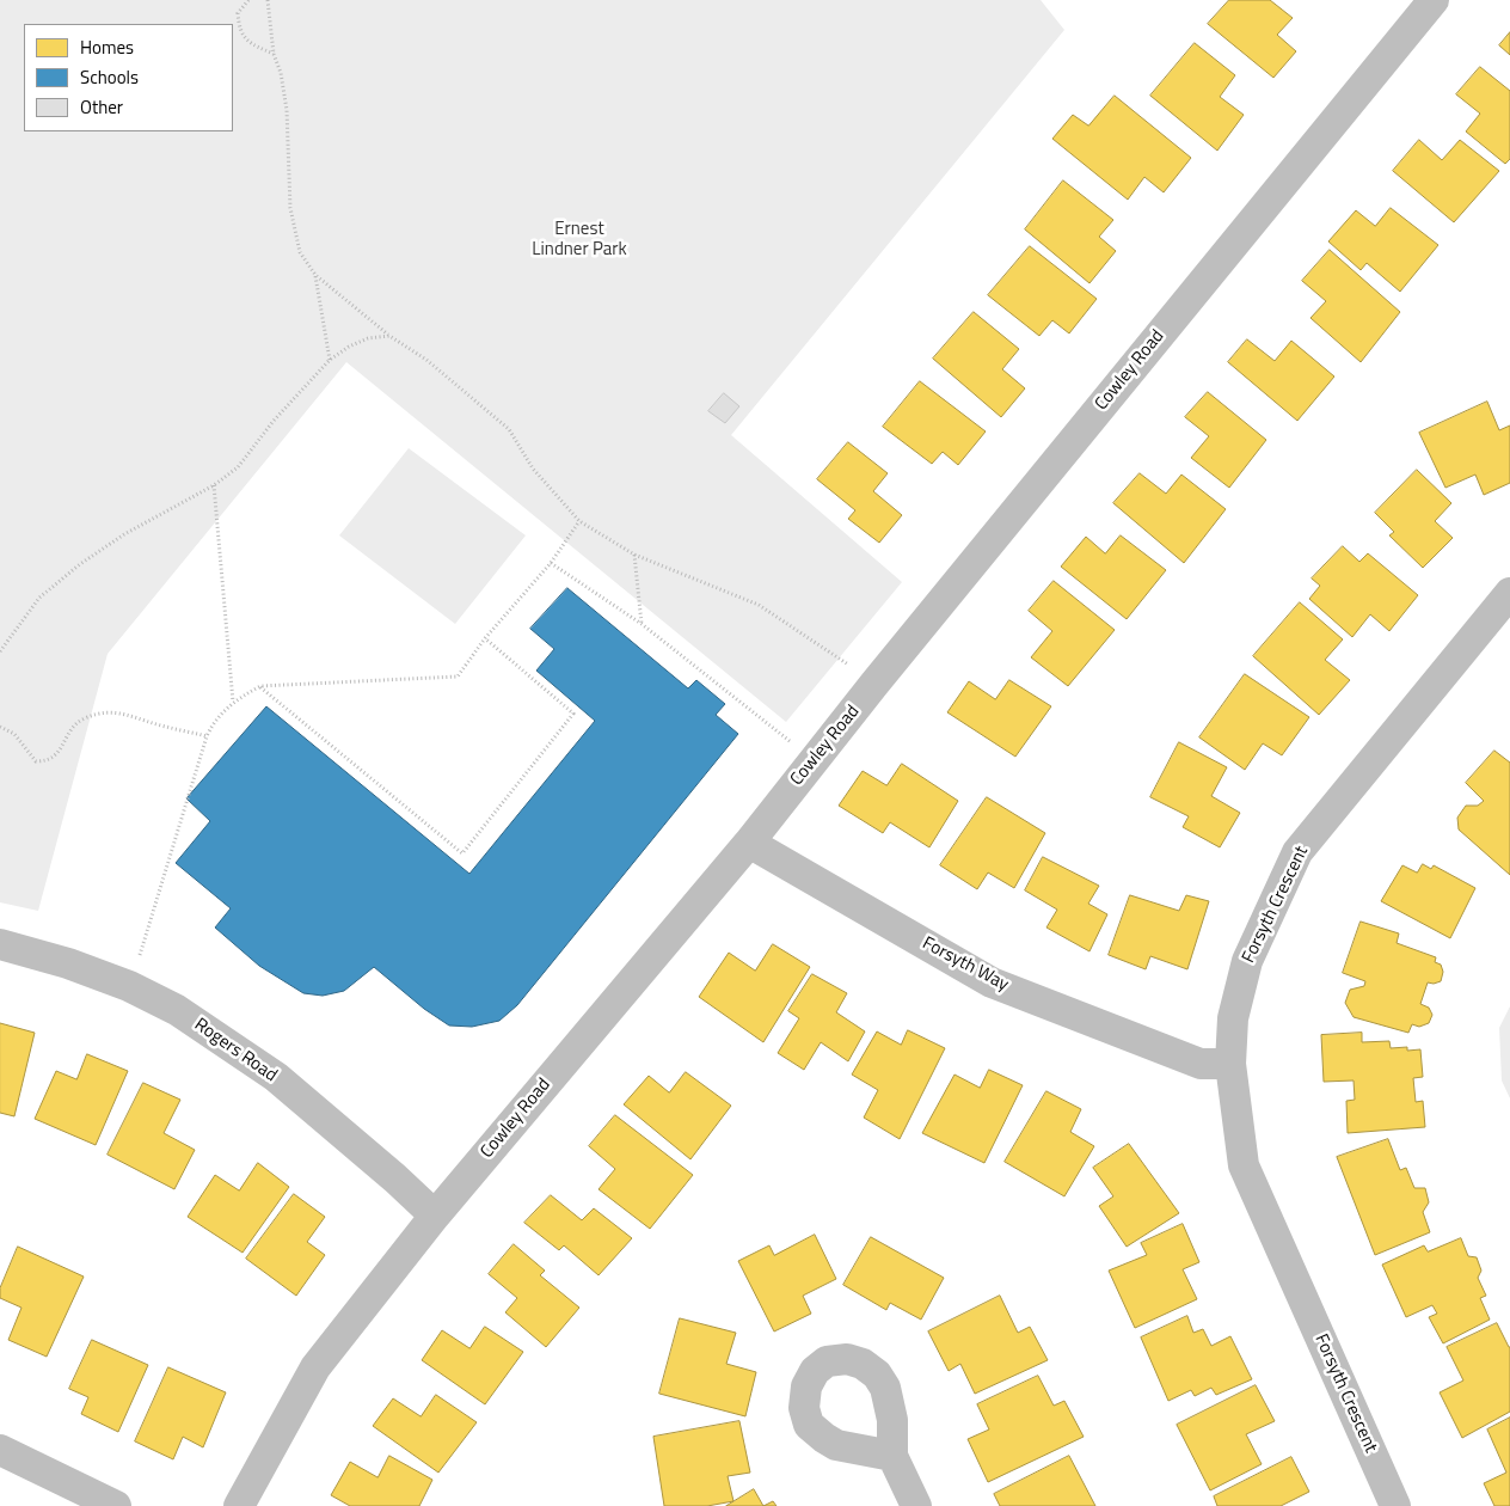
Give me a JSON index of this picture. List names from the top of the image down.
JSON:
{
  "streets": {
    "street": [
      "Cowley Road",
      "Forsyth Crescent",
      "Forsyth Way",
      "Rogers Road"
    ]
  },
  "crossings": [
    ["Cowley Road", "Forsyth Way"],
    ["Cowley Road", "Rogers Road"],
    ["Forsyth Crescent", "Forsyth Way"]
  ],
  "parks": ["Ernest Lindner Park"],
  "legend": ["Homes", "Schools", "Other"]
}
